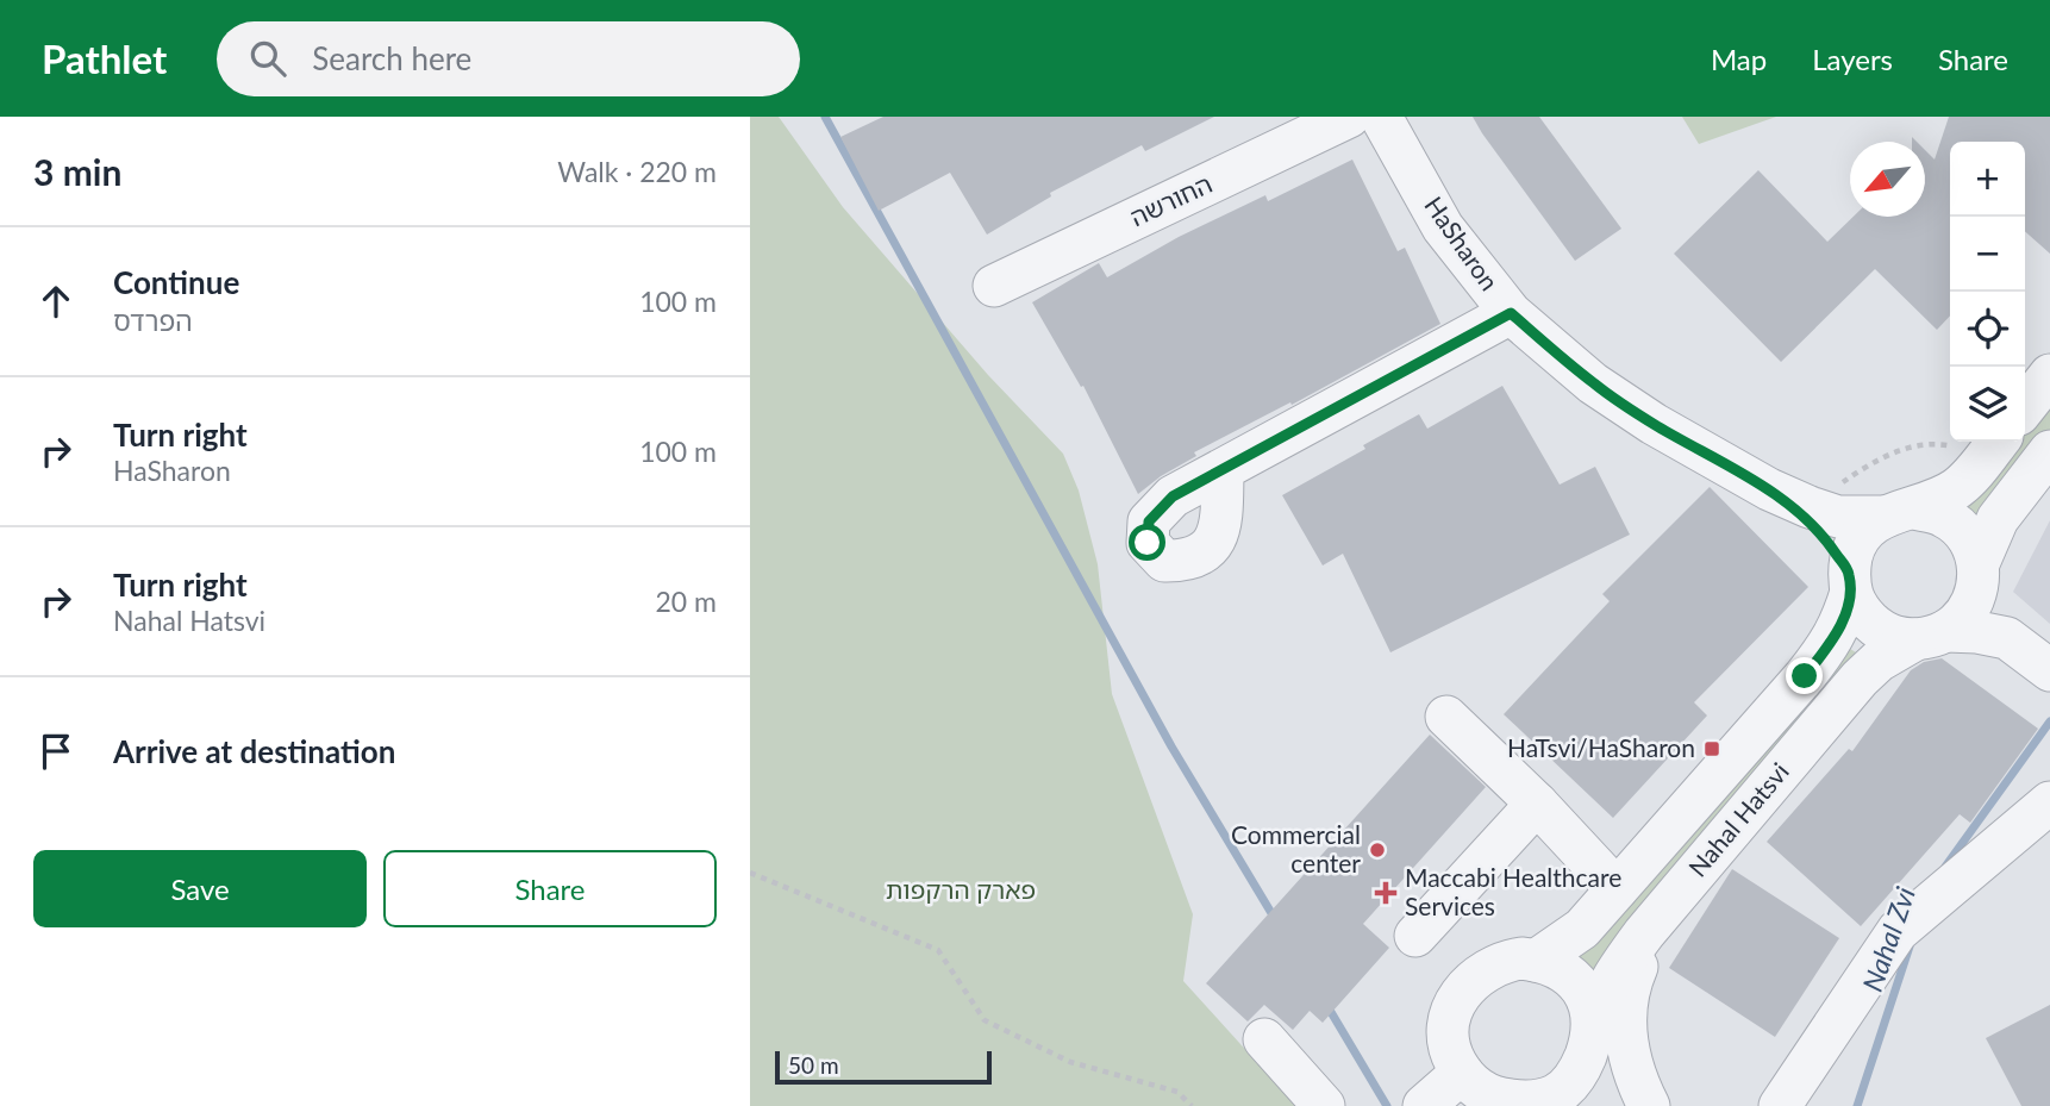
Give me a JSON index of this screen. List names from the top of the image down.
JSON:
{
  "streets": {
    "street": ["החורשה", "HaSharon", "Nahal Hatsvi"]
  },
  "crossings": [
    ["HaSharon", "Nahal Hatsvi"]
  ],
  "water": ["Nahal Zvi"],
  "parks": ["פארק הרקפות"],
  "places": {
    "transit": ["HaTsvi/HaSharon"],
    "other": ["Commercial center"],
    "health": ["Maccabi Healthcare Services"]
  },
  "scale_bar": "50 m",
  "north": "bottom left",
  "page": {
    "header": "Pathlet",
    "search": "Search here",
    "nav": ["Map", "Layers", "Share"],
    "heading": ["3 min", "Walk · 220 m"],
    "map_buttons": ["+", "−"],
    "list": [
      ["Continue", "הפרדס", "100 m"],
      ["Turn right", "HaSharon", "100 m"],
      ["Turn right", "Nahal Hatsvi", "20 m"],
      "Arrive at destination"
    ],
    "buttons": ["Save", "Share"],
    "scale": "50 m"
  }
}
